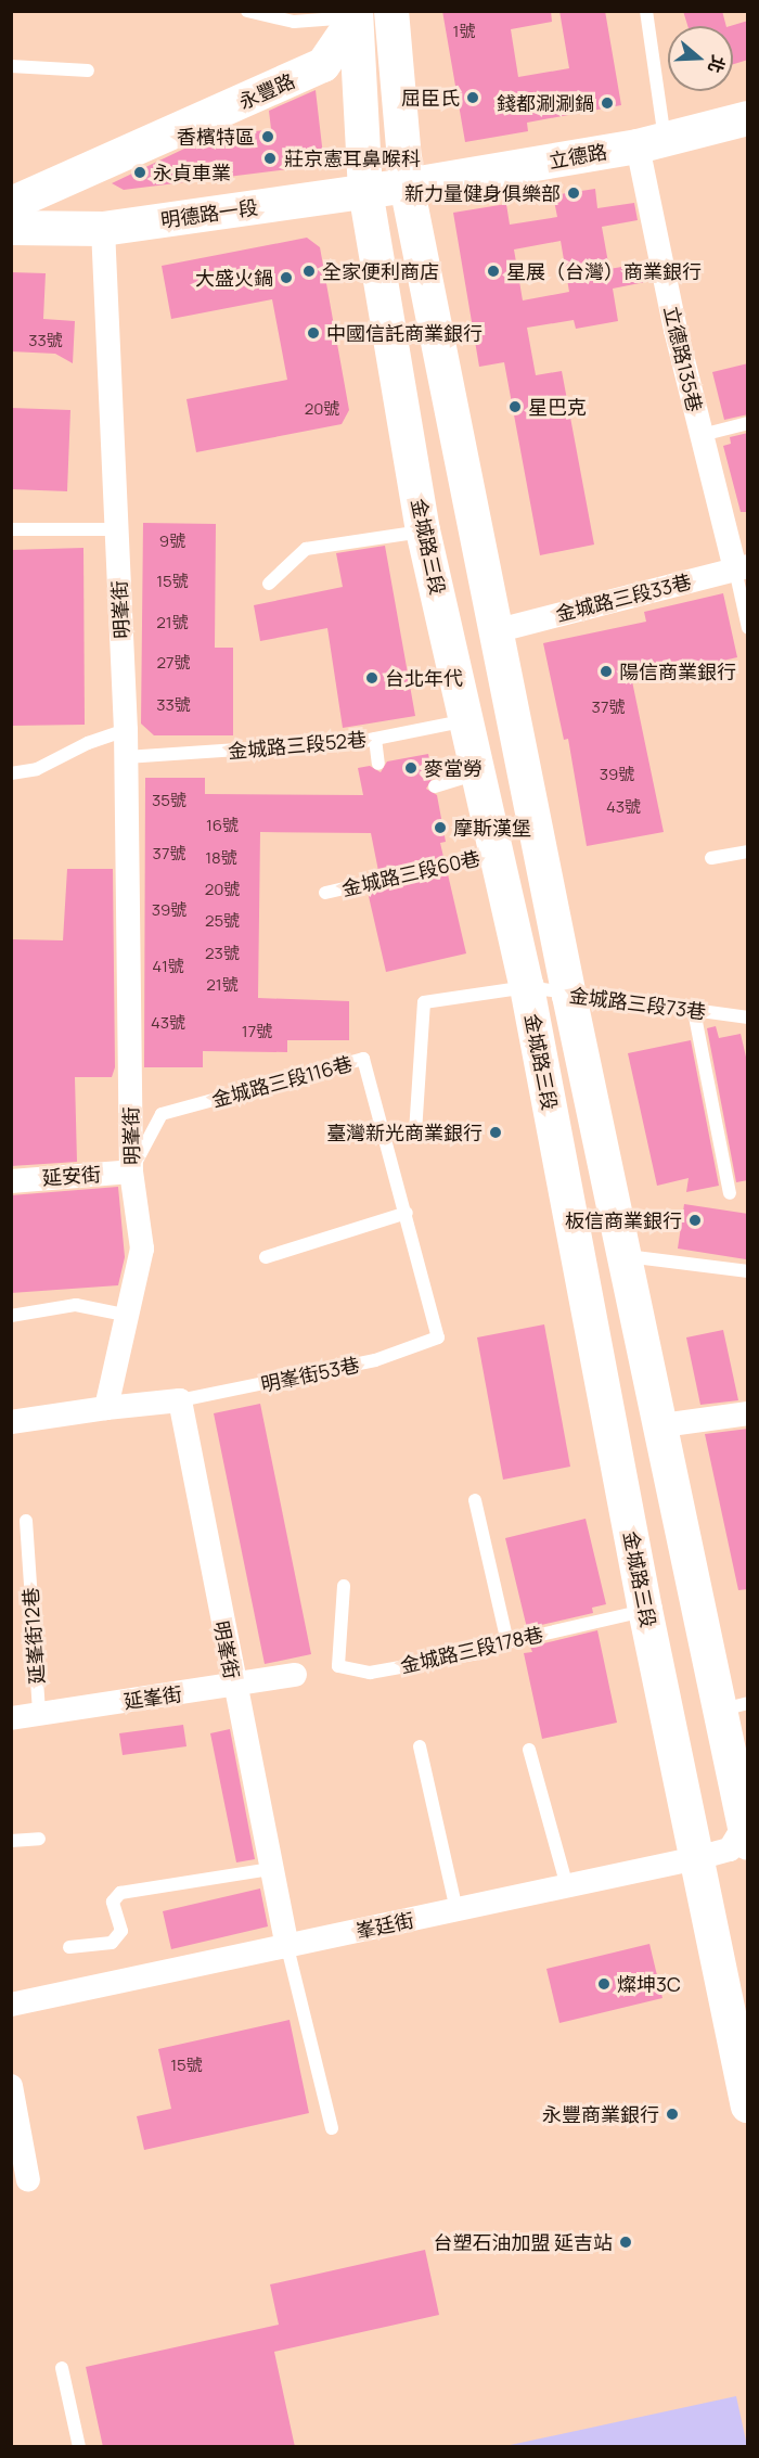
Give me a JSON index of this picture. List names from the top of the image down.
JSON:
{
  "streets": {
    "main road": [
      "永豐路",
      "立德路",
      "明德路一段",
      "金城路三段"
    ],
    "street": [
      "立德路135巷",
      "金城路三段33巷",
      "明峯街",
      "延安街",
      "延峯街",
      "峯廷街"
    ],
    "lane": [
      "金城路三段52巷",
      "金城路三段60巷",
      "金城路三段73巷",
      "金城路三段116巷",
      "明峯街53巷",
      "延峯街12巷",
      "金城路三段178巷"
    ]
  },
  "crossings": [
    ["永豐路", "金城路三段"],
    ["立德路", "明德路一段"],
    ["立德路", "立德路135巷"],
    ["明德路一段", "金城路三段"],
    ["明德路一段", "明峯街"],
    ["立德路135巷", "金城路三段33巷"],
    ["金城路三段", "金城路三段52巷"],
    ["金城路三段", "金城路三段60巷"],
    ["金城路三段", "金城路三段73巷"],
    ["金城路三段", "金城路三段178巷"],
    ["金城路三段", "峯廷街"],
    ["明峯街", "金城路三段52巷"],
    ["明峯街", "金城路三段116巷"],
    ["明峯街", "延安街"],
    ["明峯街", "明峯街53巷"],
    ["明峯街", "延峯街"],
    ["明峯街", "峯廷街"],
    ["金城路三段116巷", "延安街"],
    ["延峯街12巷", "延峯街"]
  ],
  "places": [
    "屈臣氏",
    "錢都涮涮鍋",
    "香檳特區",
    "莊京憲耳鼻喉科",
    "永貞車業",
    "新力量健身俱樂部",
    "全家便利商店",
    "星展（台灣）商業銀行",
    "大盛火鍋",
    "中國信託商業銀行",
    "星巴克",
    "陽信商業銀行",
    "台北年代",
    "麥當勞",
    "摩斯漢堡",
    "臺灣新光商業銀行",
    "板信商業銀行",
    "燦坤3C",
    "永豐商業銀行",
    "台塑石油加盟 延吉站"
  ],
  "house_numbers": [
    "1號",
    "33號",
    "20號",
    "9號",
    "15號",
    "21號",
    "27號",
    "33號",
    "37號",
    "39號",
    "35號",
    "43號",
    "16號",
    "37號",
    "18號",
    "20號",
    "39號",
    "25號",
    "23號",
    "41號",
    "21號",
    "43號",
    "17號",
    "15號"
  ],
  "north": "right"
}
